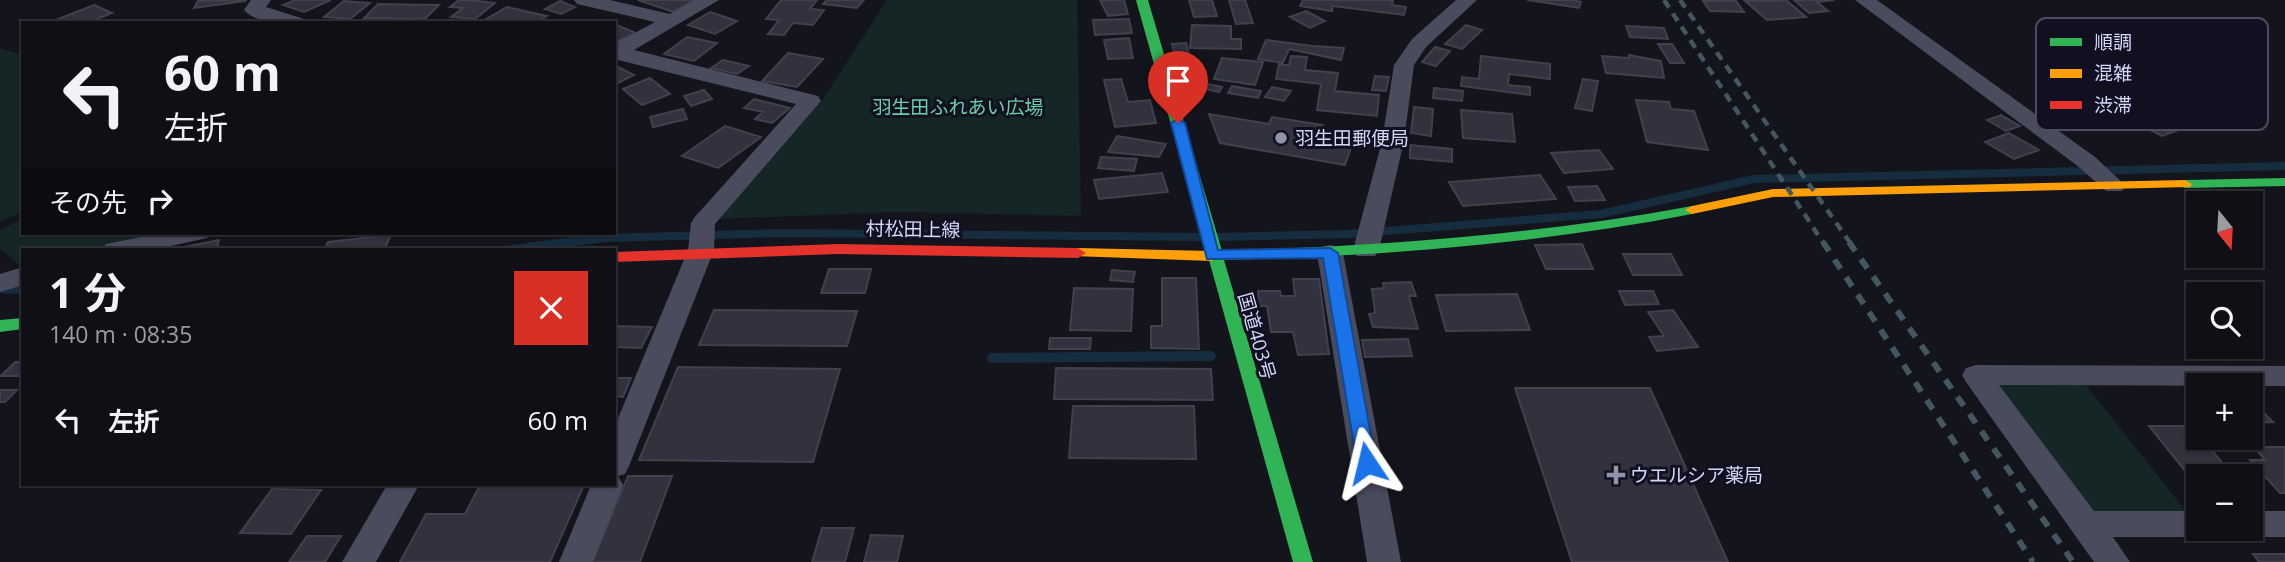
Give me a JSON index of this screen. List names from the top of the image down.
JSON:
{
  "streets": {
    "main road": ["村松田上線", "国道403号"]
  },
  "crossings": [
    ["村松田上線", "国道403号"]
  ],
  "parks": ["羽生田ふれあい広場"],
  "places": {
    "other": ["羽生田郵便局"],
    "health": ["ウエルシア薬局"]
  },
  "legend": ["順調", "混雑", "渋滞"],
  "north": "bottom",
  "page": {
    "turn": ["60 m", "左折"],
    "then": "その先",
    "map_buttons": ["+", "−"],
    "heading": ["1 分", "140 m · 08:35"],
    "list": [
      {
        "name": "左折",
        "value": "60 m"
      }
    ]
  }
}
